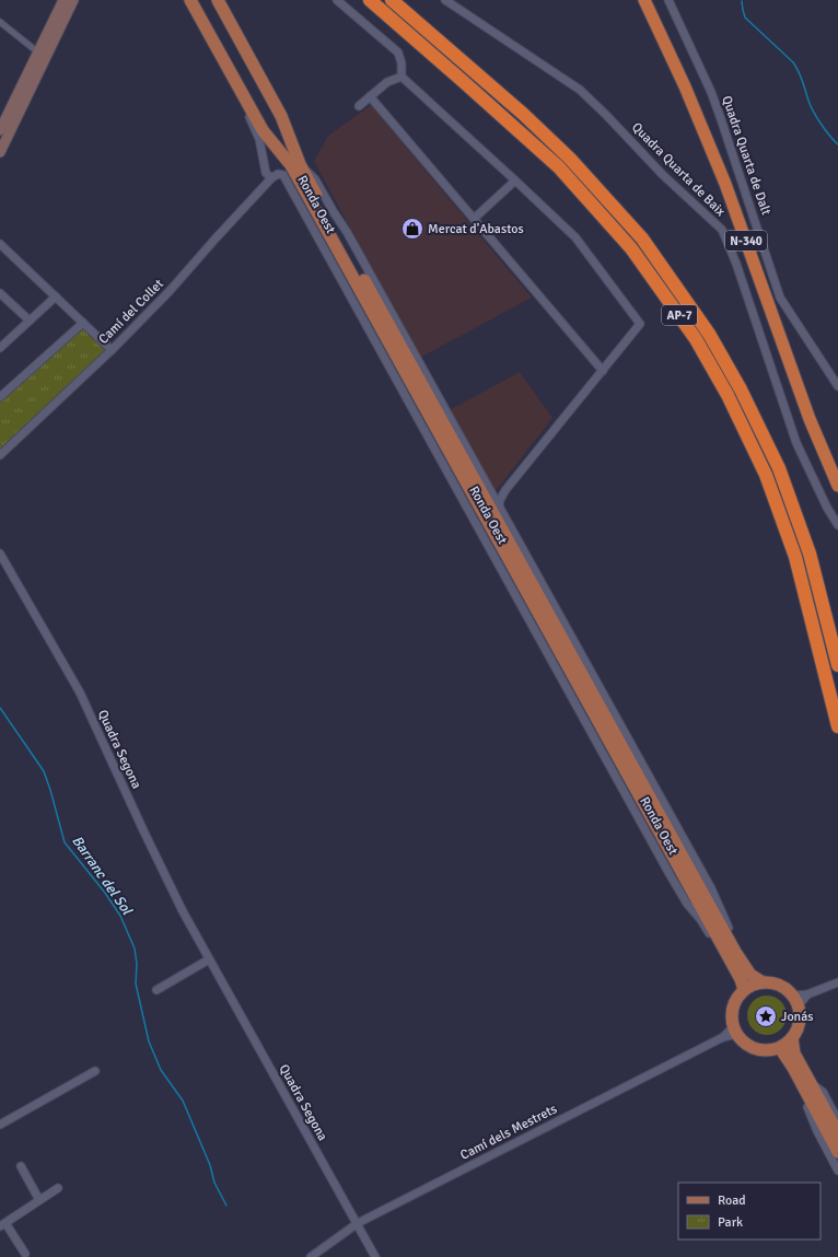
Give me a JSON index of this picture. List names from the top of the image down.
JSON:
{
  "streets": {
    "highway": ["N-340", "AP-7"],
    "main road": ["Ronda Oest"],
    "street": [
      "Quadra Quarta de Dalt",
      "Quadra Quarta de Baix",
      "Camí del Collet",
      "Quadra Segona",
      "Camí dels Mestrets"
    ]
  },
  "crossings": [
    ["Ronda Oest", "Camí del Collet"],
    ["Ronda Oest", "Camí dels Mestrets"],
    ["Quadra Segona", "Camí dels Mestrets"]
  ],
  "water": ["Barranc del Sol"],
  "places": {
    "shop": ["Mercat d'Abastos"],
    "place": ["Jonás"]
  },
  "legend": ["Road", "Park"]
}
